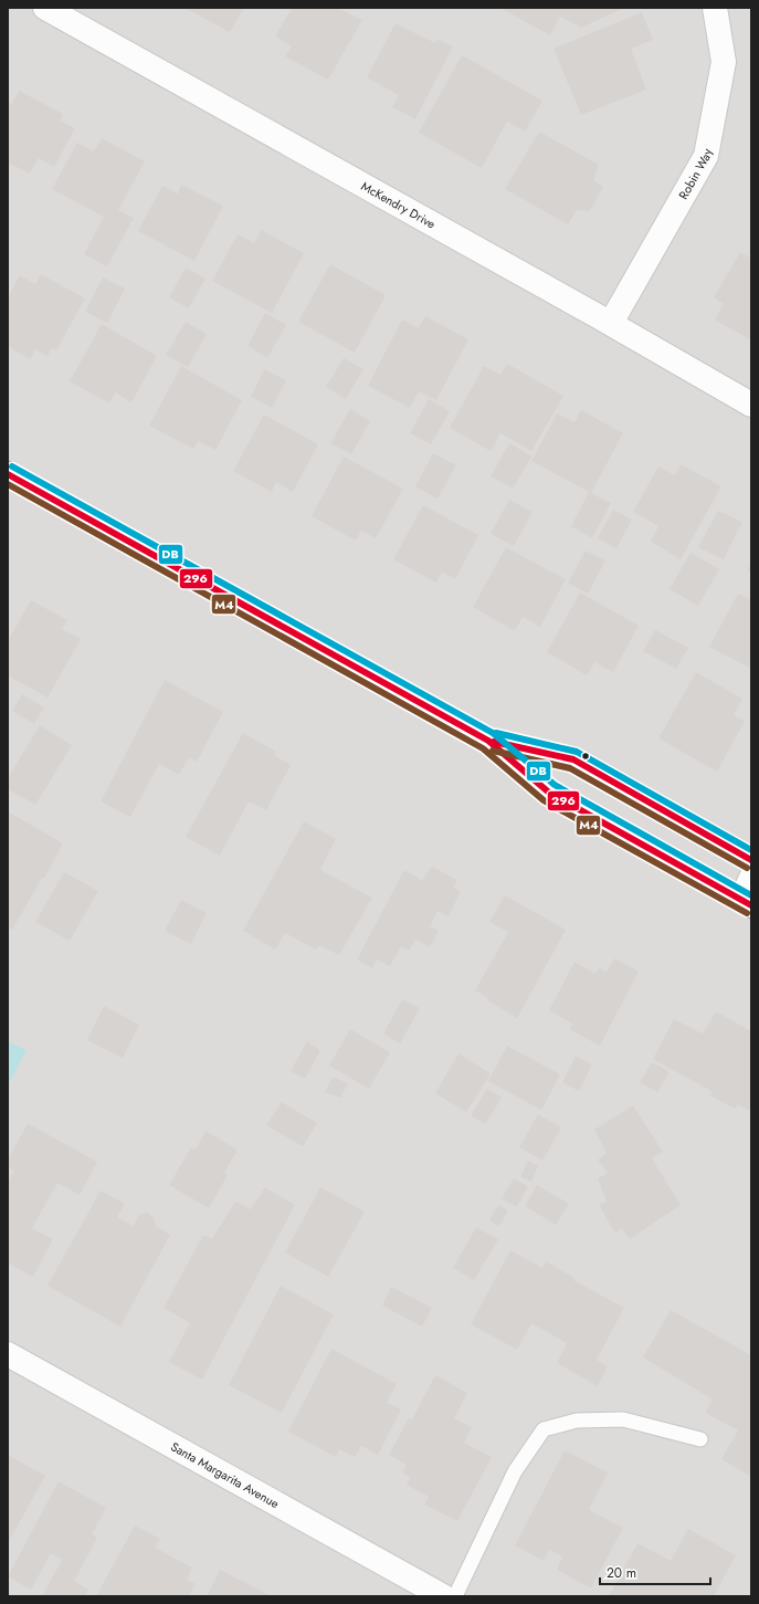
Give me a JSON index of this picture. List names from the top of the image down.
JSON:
{
  "streets": {
    "street": ["Robin Way", "McKendry Drive", "Santa Margarita Avenue"]
  },
  "crossings": [
    ["Robin Way", "McKendry Drive"]
  ],
  "lines": ["transit line DB", "transit line 296", "transit line M4"],
  "scale_bar": "20 m"
}
